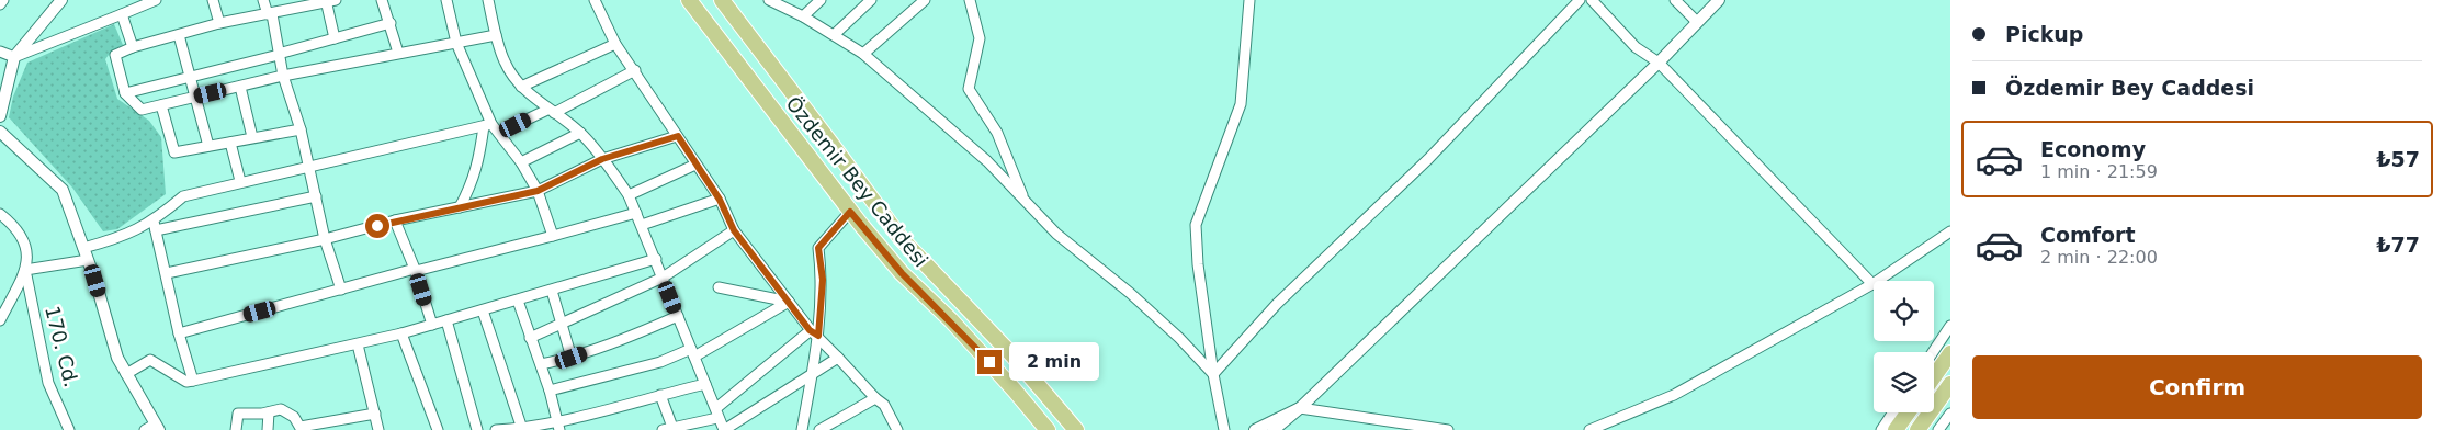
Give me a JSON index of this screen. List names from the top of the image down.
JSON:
{
  "streets": {
    "main road": ["Özdemir Bey Caddesi"],
    "street": ["170. Cd."]
  },
  "page": {
    "banner": ["Pickup", "Özdemir Bey Caddesi"],
    "list": [
      {
        "name": "Economy",
        "note": "1 min · 21:59",
        "value": "₺57"
      },
      {
        "name": "Comfort",
        "note": "2 min · 22:00",
        "value": "₺77"
      }
    ],
    "bubble": "2 min",
    "buttons": "Confirm"
  }
}
